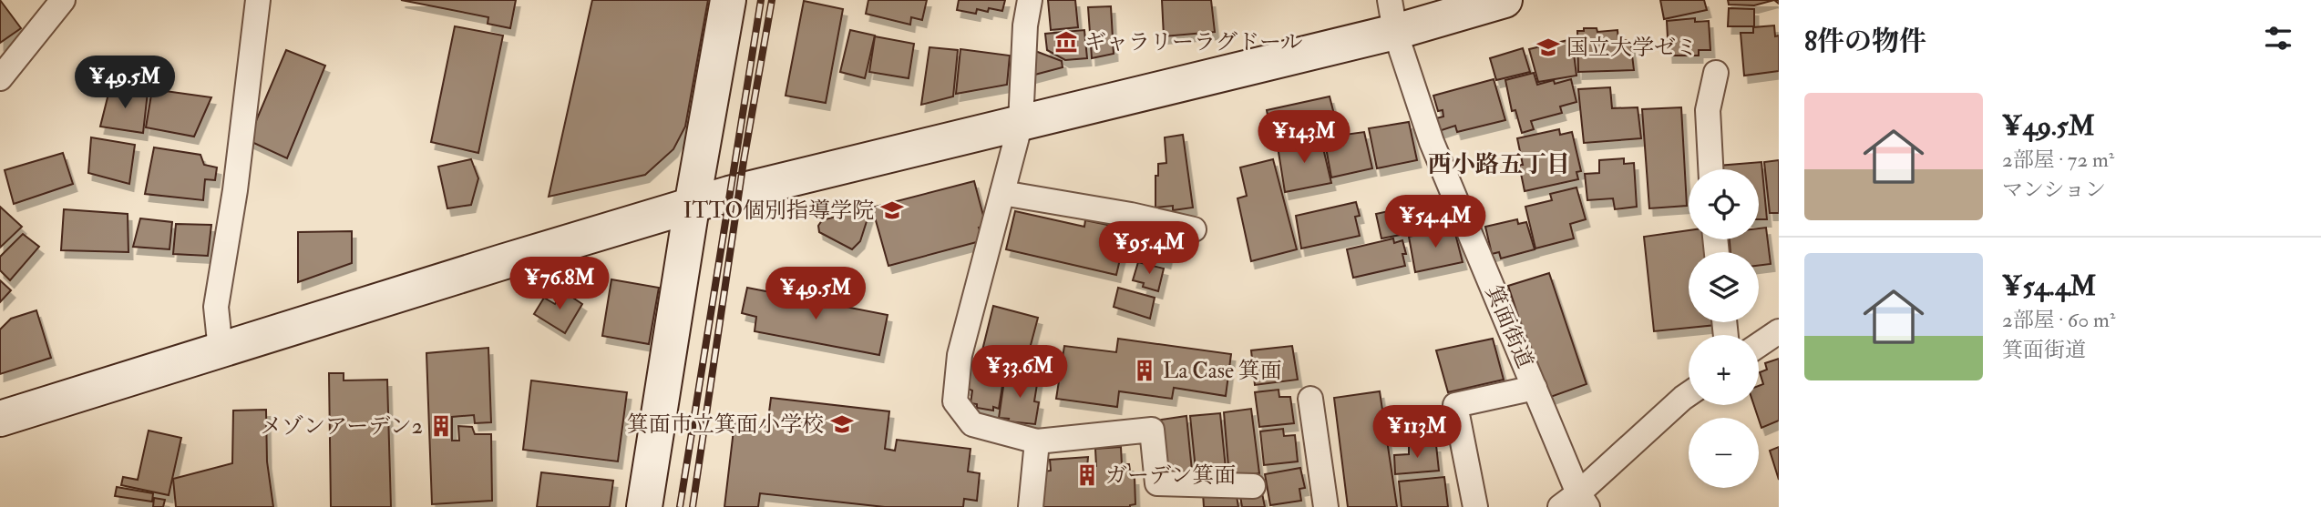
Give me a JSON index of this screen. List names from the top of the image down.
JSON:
{
  "streets": {
    "street": ["箕面街道"]
  },
  "districts": ["西小路五丁目"],
  "places": {
    "museum": ["ギャラリーラグドール"],
    "school or university": ["国立大学ゼミ", "ITTO個別指導学院", "箕面市立箕面小学校"],
    "building": ["La Case 箕面", "メゾンアーデン2", "ガーデン箕面"]
  },
  "page": {
    "heading": "8件の物件",
    "price": [
      "¥49.5M",
      "¥143M",
      "¥54.4M",
      "¥95.4M",
      "¥76.8M",
      "¥49.5M",
      "¥33.6M",
      "¥113M"
    ],
    "list": [
      {
        "name": "¥49.5M",
        "note": "2部屋 · 72 m² · マンション"
      },
      {
        "name": "¥54.4M",
        "note": "2部屋 · 60 m² · 箕面街道"
      }
    ],
    "map_buttons": ["+", "−"]
  }
}
